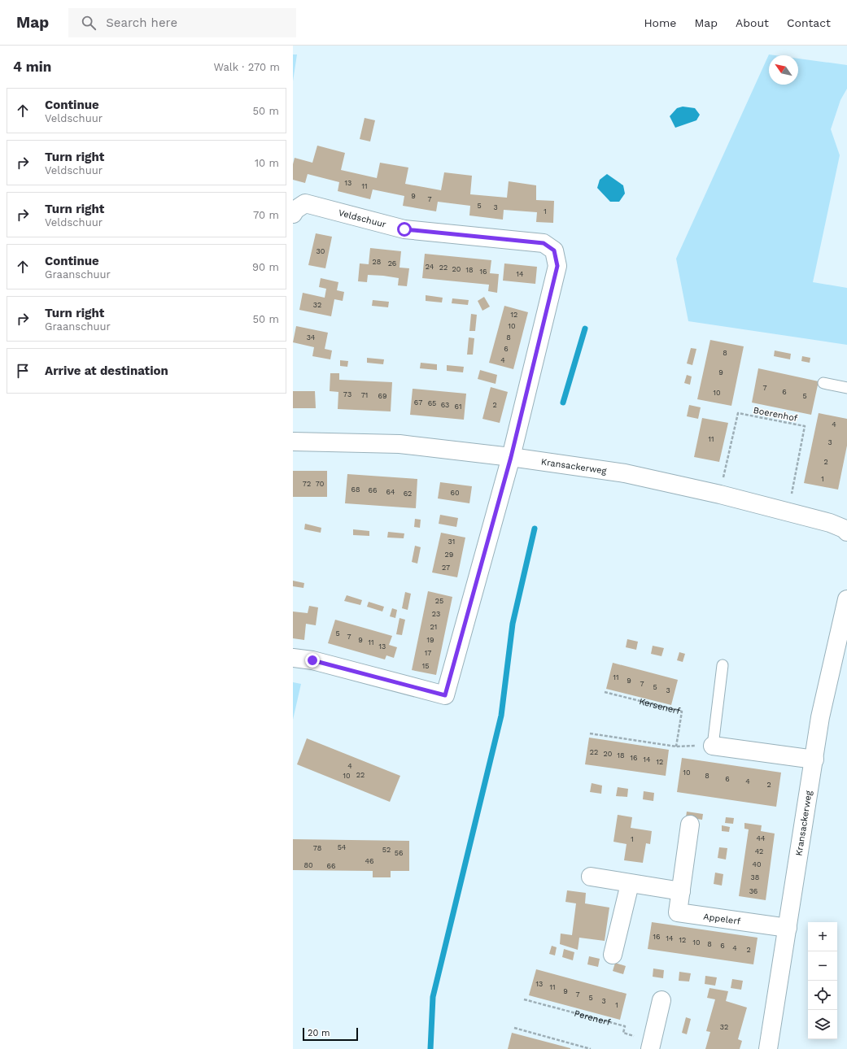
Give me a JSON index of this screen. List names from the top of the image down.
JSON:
{
  "streets": {
    "street": ["Veldschuur", "Kransackerweg", "Appelerf"],
    "path": ["Boerenhof", "Kersenerf", "Perenerf"]
  },
  "crossings": [
    ["Veldschuur", "Kransackerweg"],
    ["Boerenhof", "Kransackerweg"],
    ["Kransackerweg", "Appelerf"]
  ],
  "house_numbers": [
    "13",
    "11",
    "9",
    "7",
    "5",
    "3",
    "1",
    "30",
    "28",
    "26",
    "24",
    "22",
    "20",
    "18",
    "16",
    "14",
    "32",
    "12",
    "10",
    "34",
    "8",
    "6",
    "8",
    "4",
    "9",
    "7",
    "6",
    "10",
    "73",
    "71",
    "69",
    "5",
    "67",
    "65",
    "63",
    "2",
    "61",
    "4",
    "11",
    "3",
    "2",
    "1",
    "72",
    "70",
    "68",
    "66",
    "64",
    "60",
    "62",
    "31",
    "29",
    "27",
    "25",
    "23",
    "21",
    "5",
    "7",
    "9",
    "19",
    "11",
    "13",
    "17",
    "15",
    "11",
    "9",
    "7",
    "5",
    "3",
    "22",
    "20",
    "18",
    "16",
    "14",
    "12",
    "4",
    "10",
    "22",
    "10",
    "8",
    "6",
    "4",
    "2",
    "44",
    "1",
    "54",
    "78",
    "52",
    "42",
    "56",
    "46",
    "40",
    "80",
    "66",
    "38",
    "36",
    "16",
    "14",
    "12",
    "10",
    "8",
    "6",
    "4",
    "2",
    "13",
    "11",
    "9",
    "7",
    "5",
    "3",
    "1",
    "32"
  ],
  "scale_bar": "20 m",
  "north": "top left",
  "page": {
    "header": "Map",
    "search": "Search here",
    "nav": [
      "Home",
      "Map",
      "About",
      "Contact"
    ],
    "heading": ["4 min", "Walk · 270 m"],
    "list": [
      ["Continue", "Veldschuur", "50 m"],
      ["Turn right", "Veldschuur", "10 m"],
      ["Turn right", "Veldschuur", "70 m"],
      ["Continue", "Graanschuur", "90 m"],
      ["Turn right", "Graanschuur", "50 m"],
      "Arrive at destination"
    ],
    "map_buttons": ["+", "−"],
    "scale": "20 m"
  }
}
